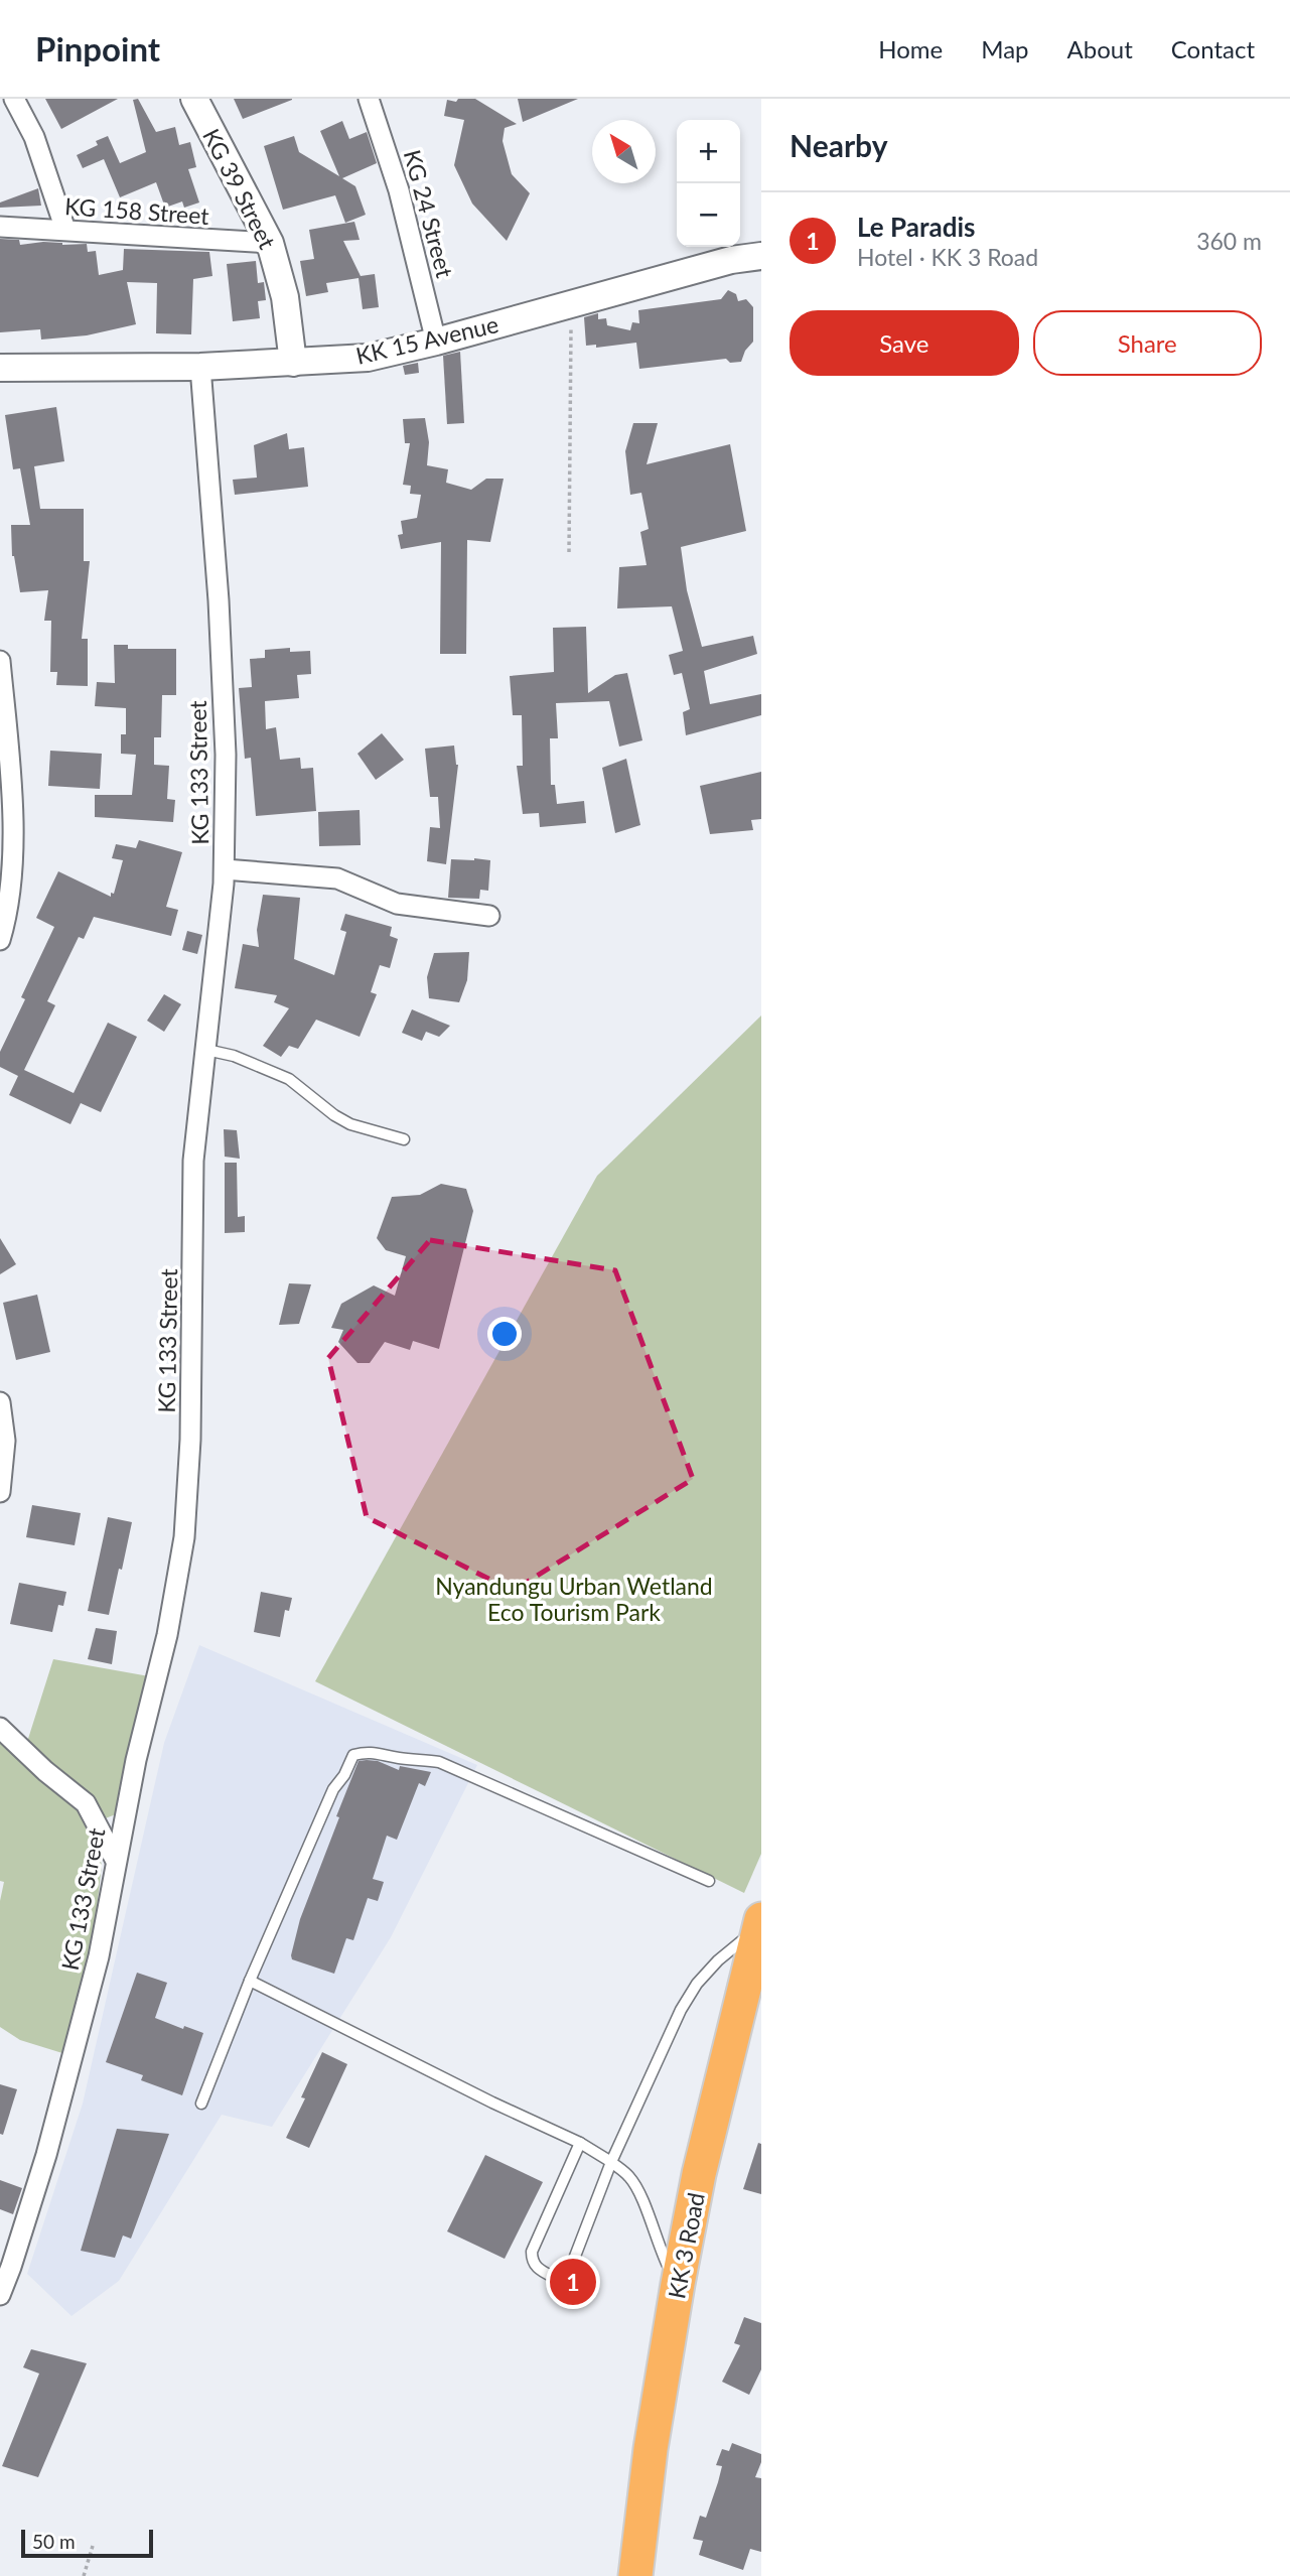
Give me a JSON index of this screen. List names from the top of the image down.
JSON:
{
  "streets": {
    "highway": ["KK 3 Road"],
    "street": [
      "KG 39 Street",
      "KG 158 Street",
      "KG 24 Street",
      "KK 15 Avenue",
      "KG 133 Street"
    ]
  },
  "crossings": [
    ["KG 39 Street", "KG 158 Street"],
    ["KG 39 Street", "KK 15 Avenue"],
    ["KG 24 Street", "KK 15 Avenue"],
    ["KK 15 Avenue", "KG 133 Street"]
  ],
  "parks": ["Nyandungu Urban Wetland Eco Tourism Park"],
  "scale_bar": "50 m",
  "north": "top left",
  "page": {
    "header": "Pinpoint",
    "nav": [
      "Home",
      "Map",
      "About",
      "Contact"
    ],
    "heading": "Nearby",
    "map_buttons": ["+", "−"],
    "list": [
      {
        "mark": "1",
        "name": "Le Paradis",
        "note": "Hotel · KK 3 Road",
        "value": "360 m"
      }
    ],
    "buttons": ["Save", "Share"],
    "pins": "1",
    "scale": "50 m"
  }
}
